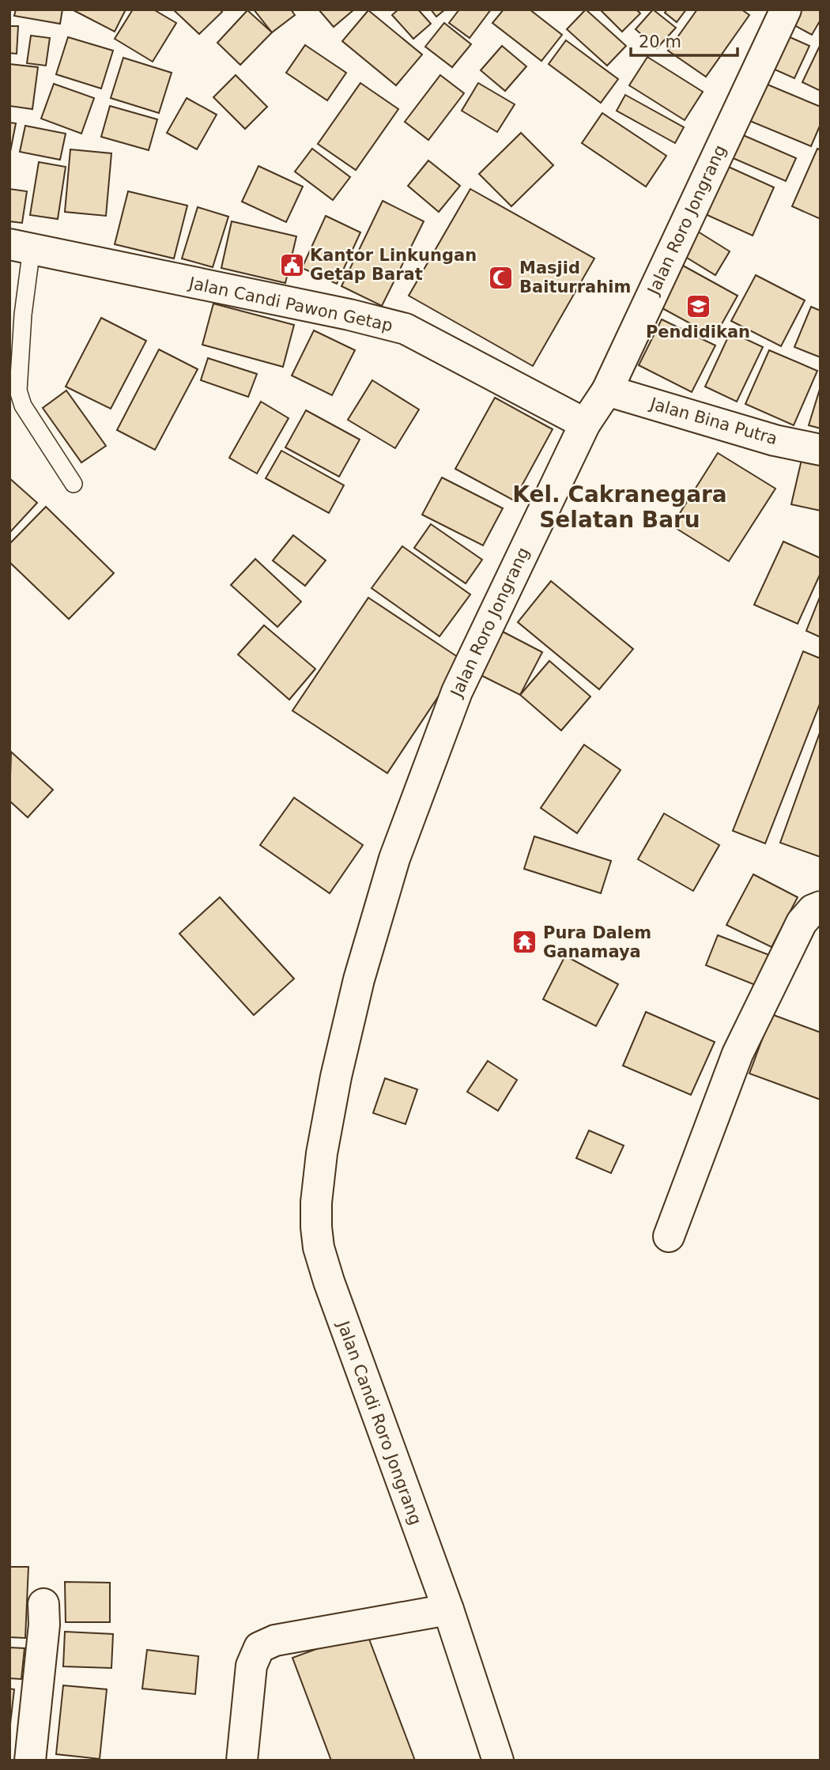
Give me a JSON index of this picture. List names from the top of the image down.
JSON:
{
  "streets": {
    "street": [
      "Jalan Roro Jongrang",
      "Jalan Candi Pawon Getap",
      "Jalan Bina Putra",
      "Jalan Candi Roro Jongrang"
    ]
  },
  "crossings": [
    ["Jalan Roro Jongrang", "Jalan Candi Pawon Getap"],
    ["Jalan Roro Jongrang", "Jalan Bina Putra"],
    ["Jalan Roro Jongrang", "Jalan Candi Roro Jongrang"]
  ],
  "districts": ["Kel. Cakranegara Selatan Baru"],
  "places": {
    "public building": ["Kantor Linkungan Getap Barat"],
    "mosque": ["Masjid Baiturrahim"],
    "school or university": ["Pendidikan"],
    "temple": ["Pura Dalem Ganamaya"]
  },
  "scale_bar": "20 m"
}
